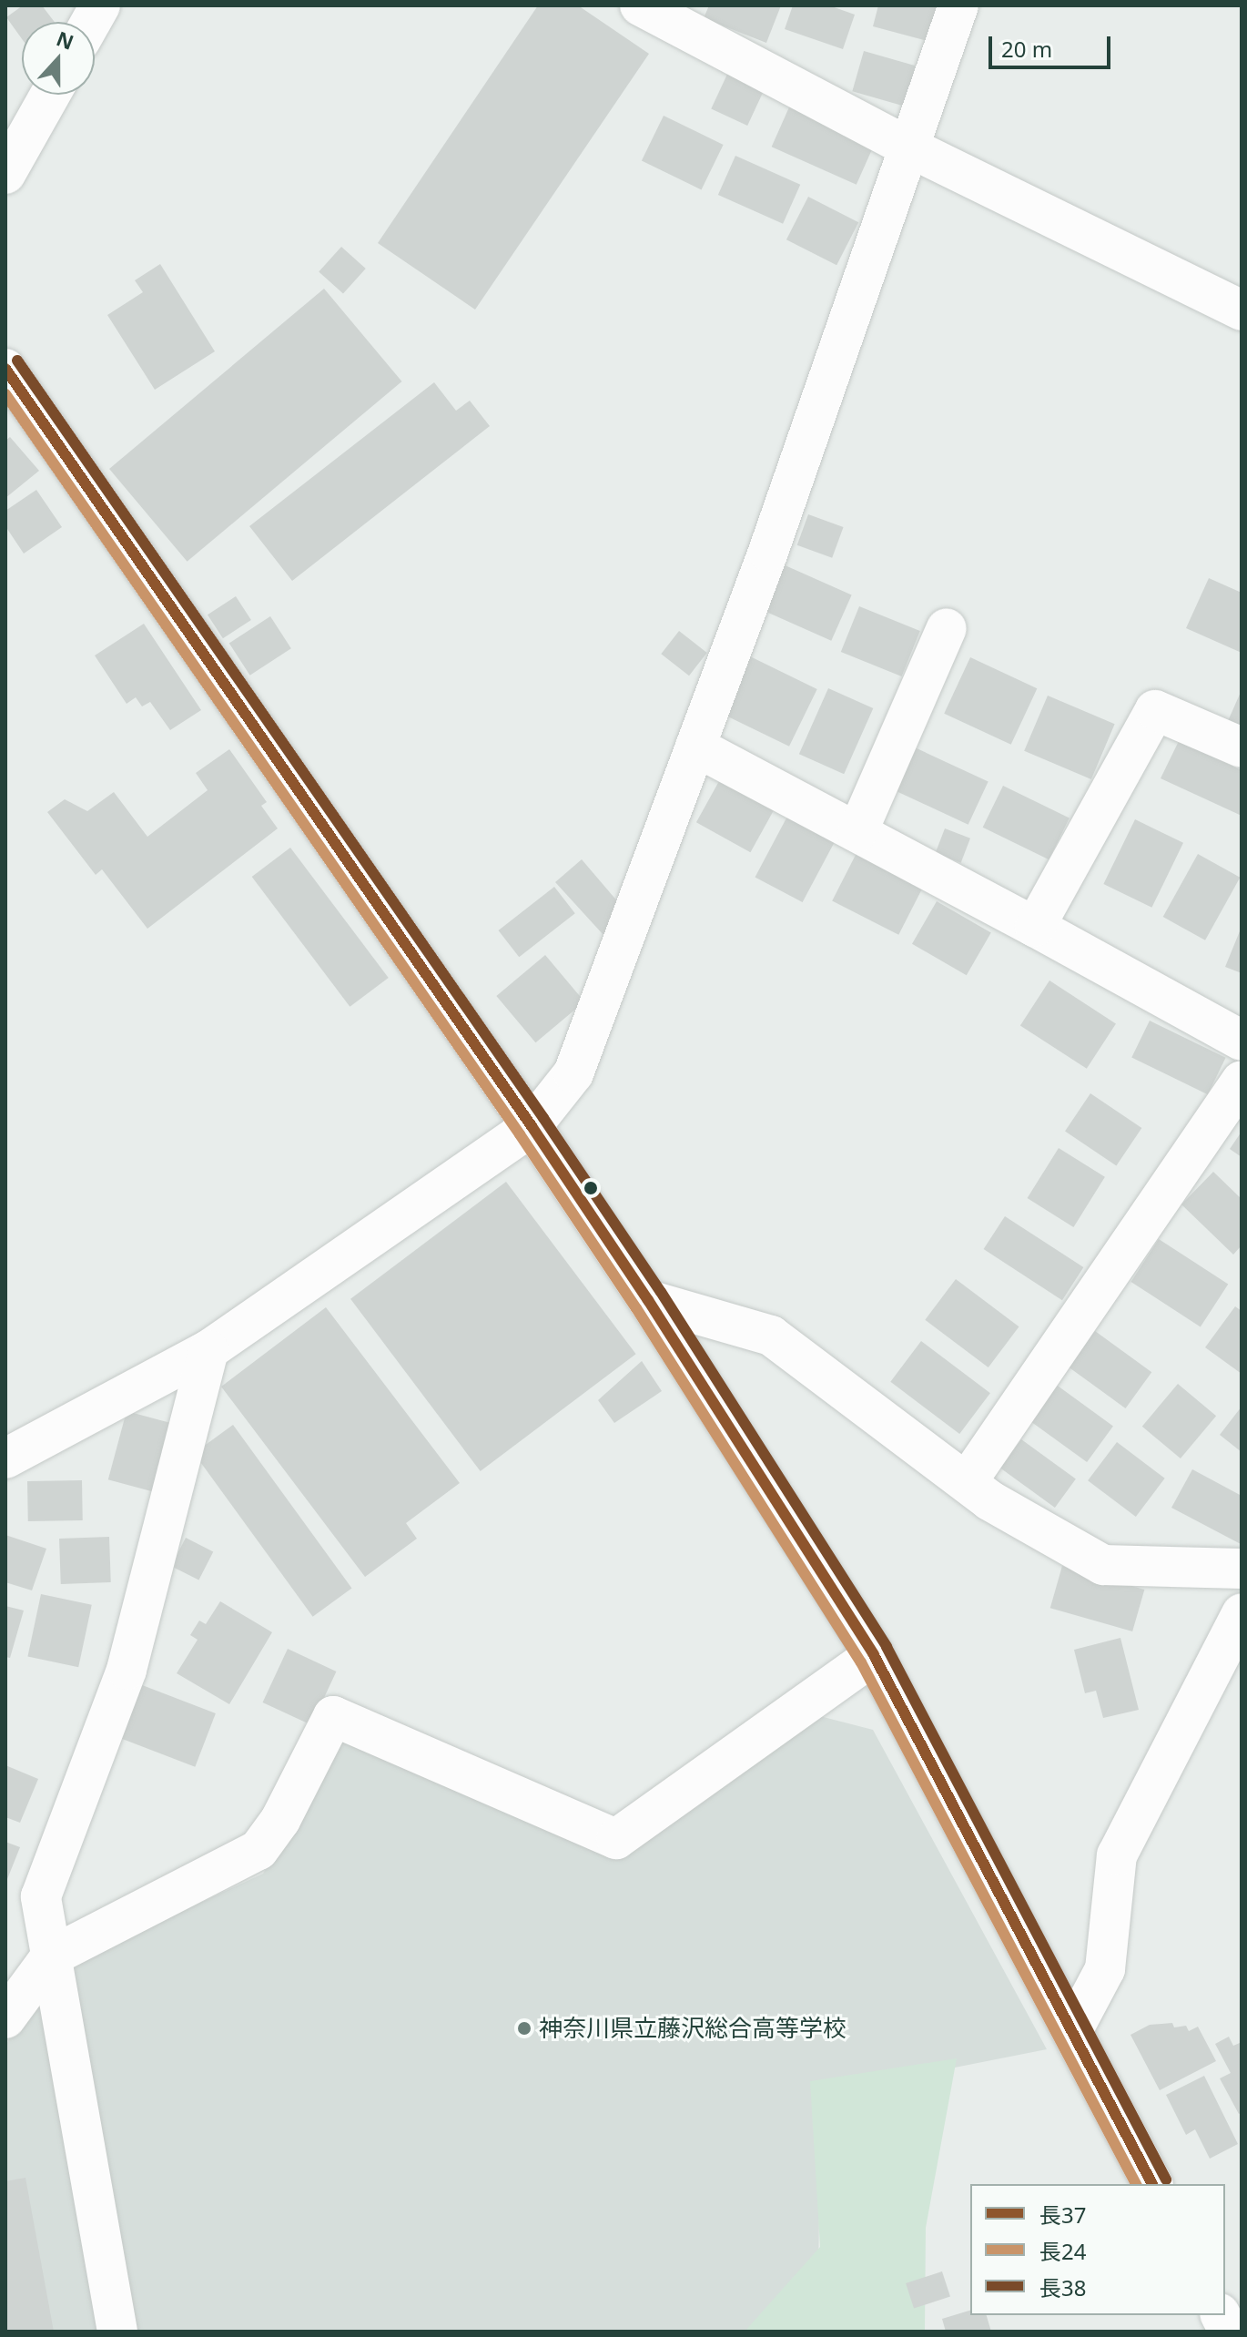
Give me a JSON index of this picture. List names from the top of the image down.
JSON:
{
  "places": ["神奈川県立藤沢総合高等学校"],
  "lines": ["transit line 長38", "transit line 長37", "transit line 長24"],
  "legend": ["長37", "長24", "長38"],
  "scale_bar": "20 m",
  "north": "top"
}
